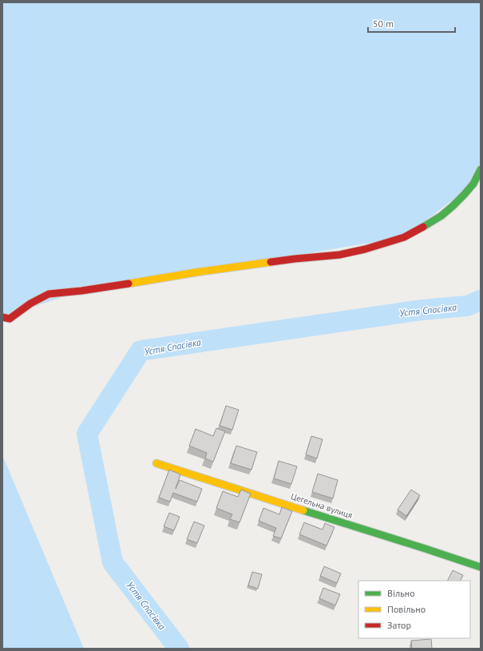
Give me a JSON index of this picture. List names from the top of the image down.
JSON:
{
  "streets": {
    "street": ["Цегельна вулиця"]
  },
  "water": ["Устя Спасівка"],
  "legend": ["Вільно", "Повільно", "Затор"],
  "scale_bar": "50 m"
}
